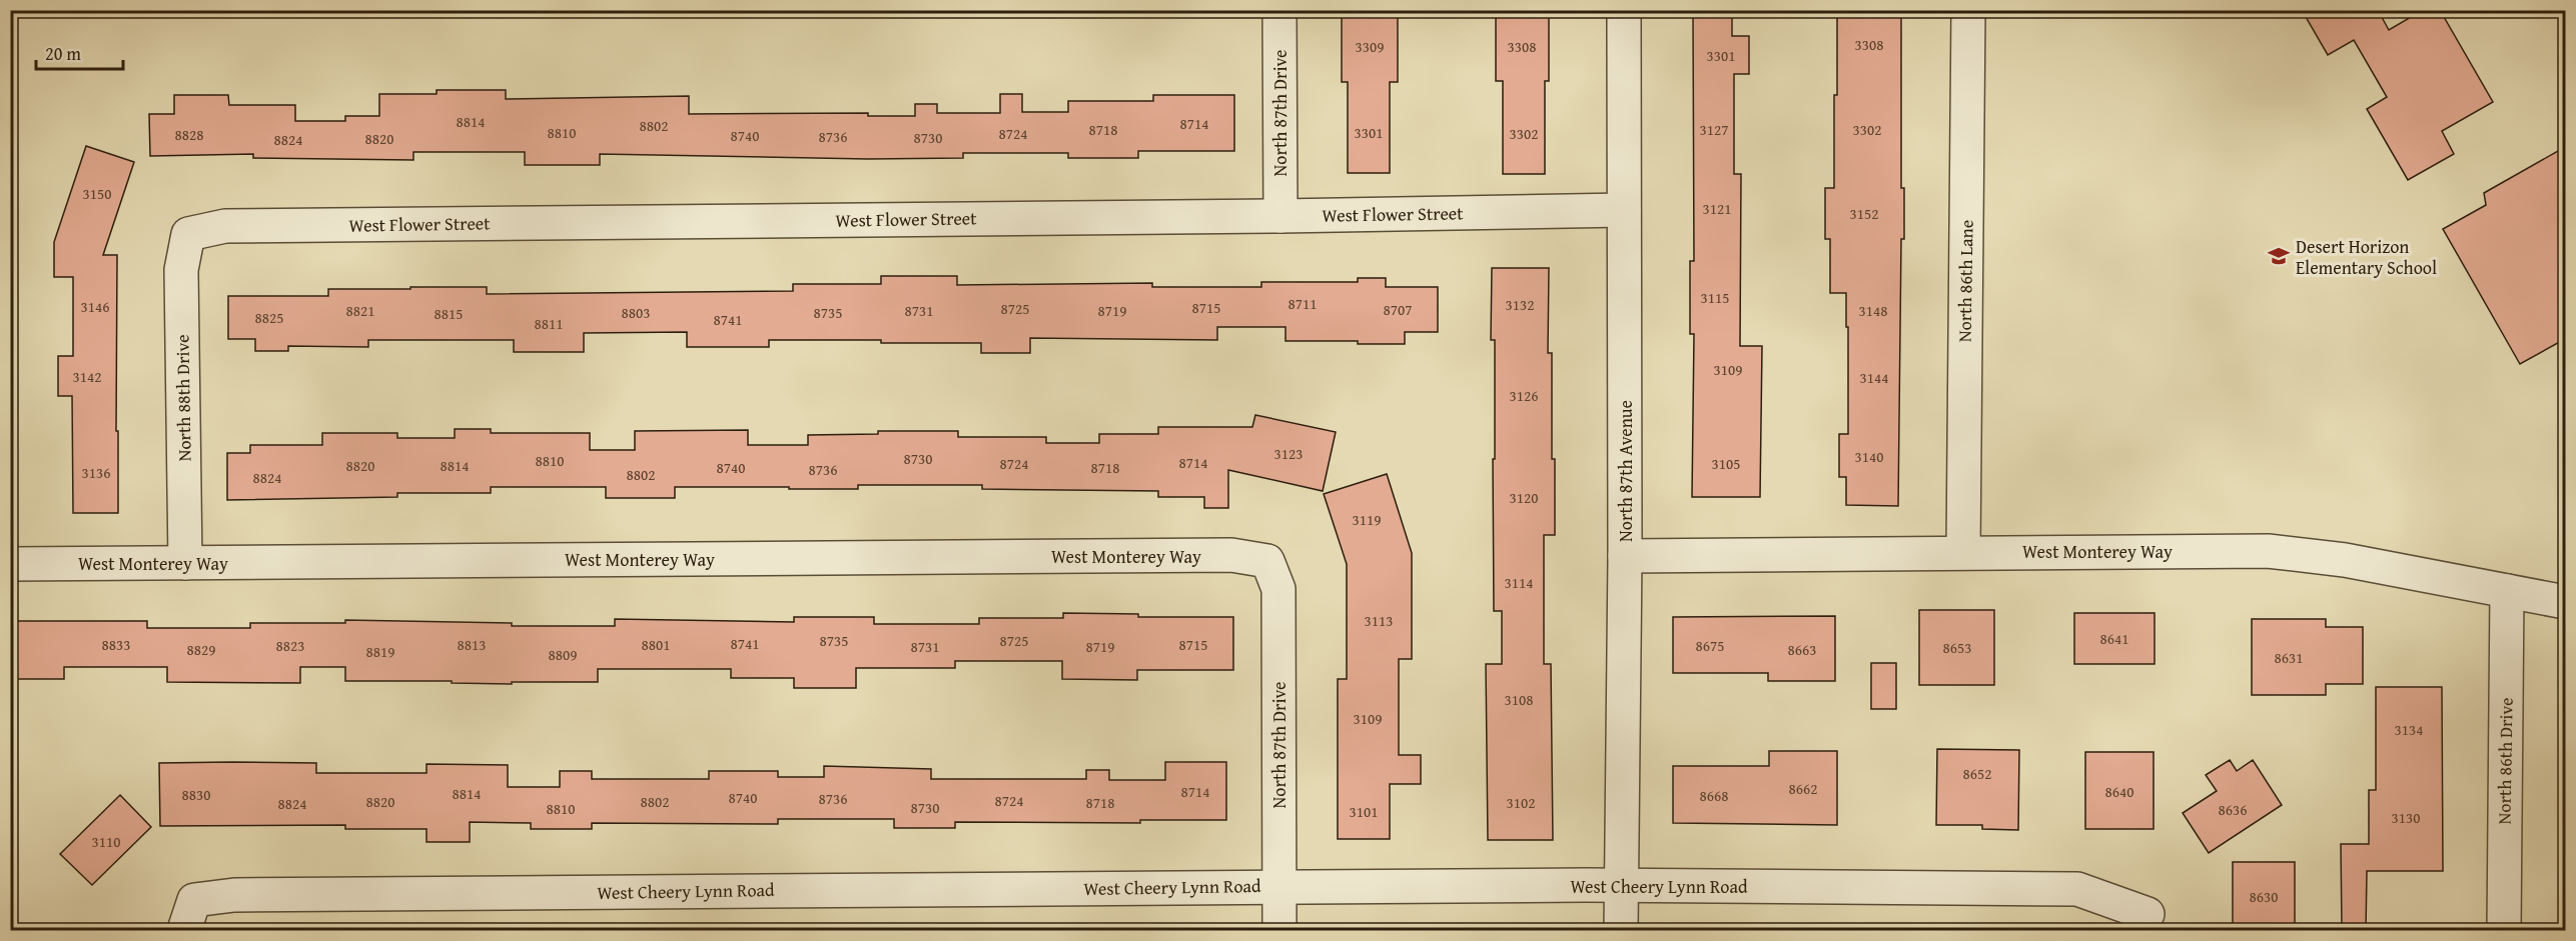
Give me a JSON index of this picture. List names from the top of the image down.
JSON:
{
  "streets": {
    "street": [
      "North 87th Drive",
      "West Flower Street",
      "North 86th Lane",
      "North 88th Drive",
      "North 87th Avenue",
      "West Monterey Way",
      "North 86th Drive",
      "West Cheery Lynn Road"
    ]
  },
  "crossings": [
    ["North 87th Drive", "West Flower Street"],
    ["North 87th Drive", "West Monterey Way"],
    ["North 87th Drive", "West Cheery Lynn Road"],
    ["West Flower Street", "North 88th Drive"],
    ["West Flower Street", "North 87th Avenue"],
    ["North 86th Lane", "West Monterey Way"],
    ["North 88th Drive", "West Monterey Way"],
    ["North 87th Avenue", "West Monterey Way"],
    ["North 87th Avenue", "West Cheery Lynn Road"],
    ["West Monterey Way", "North 86th Drive"]
  ],
  "places": {
    "school or university": ["Desert Horizon Elementary School"]
  },
  "house_numbers": [
    "3308",
    "3309",
    "3308",
    "3301",
    "8814",
    "8714",
    "8802",
    "8718",
    "3127",
    "3302",
    "8810",
    "3301",
    "8724",
    "3302",
    "8828",
    "8740",
    "8736",
    "8730",
    "8820",
    "8824",
    "3150",
    "3121",
    "3152",
    "3115",
    "8711",
    "3132",
    "3146",
    "8715",
    "8725",
    "8707",
    "8821",
    "8731",
    "8719",
    "3148",
    "8803",
    "8735",
    "8815",
    "8825",
    "8741",
    "8811",
    "3109",
    "3142",
    "3144",
    "3126",
    "3123",
    "3140",
    "8730",
    "8810",
    "8714",
    "8724",
    "3105",
    "8820",
    "8814",
    "8740",
    "8718",
    "8736",
    "3136",
    "8802",
    "8824",
    "3120",
    "3119",
    "3114",
    "3113",
    "8641",
    "8735",
    "8725",
    "8741",
    "8833",
    "8813",
    "8801",
    "8715",
    "8823",
    "8675",
    "8731",
    "8719",
    "8653",
    "8829",
    "8663",
    "8819",
    "8809",
    "8631",
    "3108",
    "3109",
    "3134",
    "8652",
    "8662",
    "8714",
    "8640",
    "8814",
    "8830",
    "8668",
    "8740",
    "8736",
    "8724",
    "8820",
    "8802",
    "8718",
    "3102",
    "8824",
    "8730",
    "8810",
    "8636",
    "3101",
    "3130",
    "3110",
    "8630"
  ],
  "scale_bar": "20 m"
}
